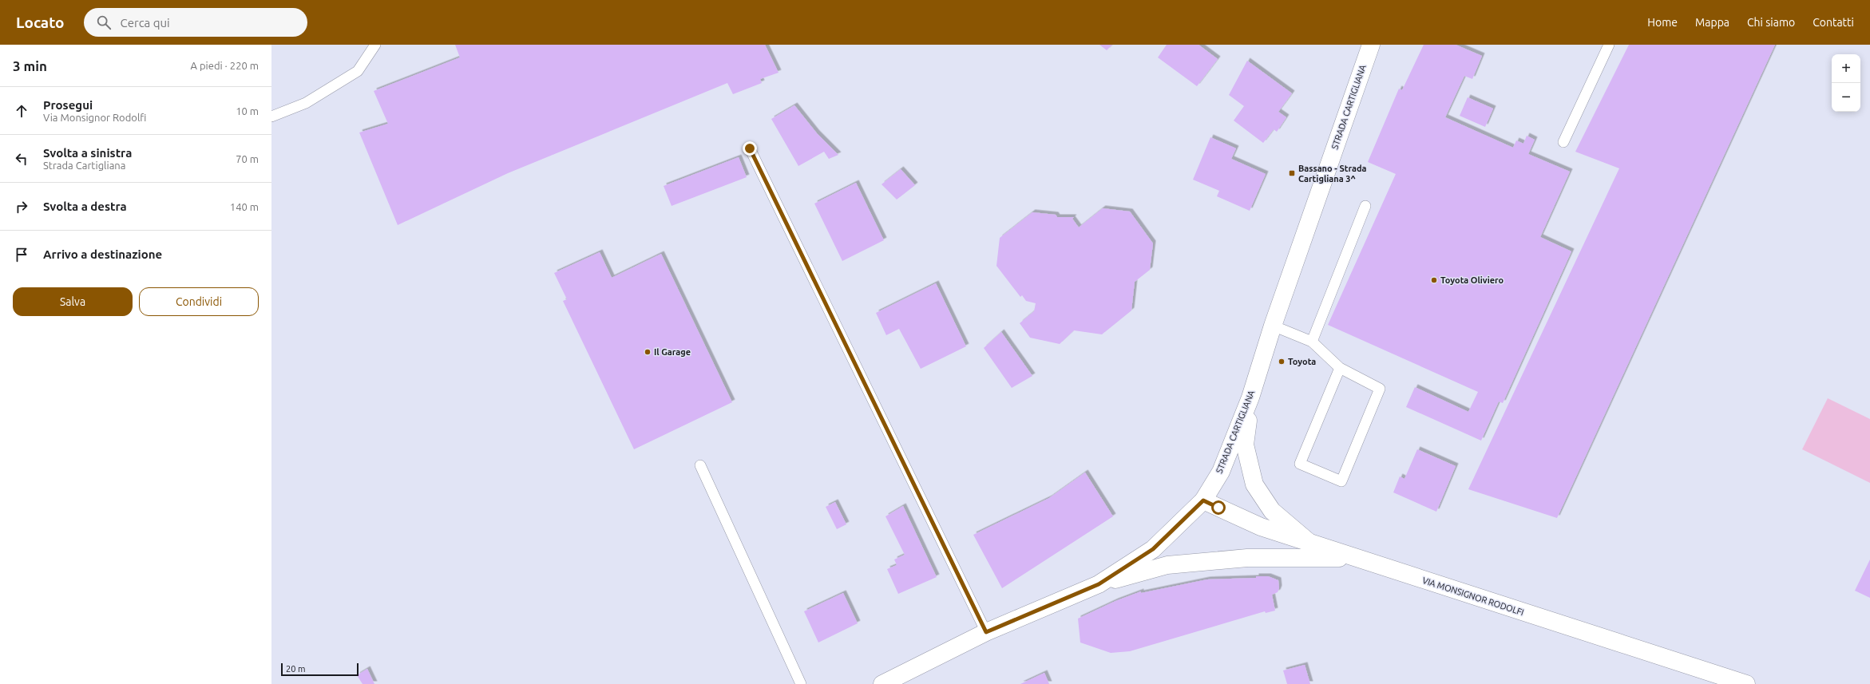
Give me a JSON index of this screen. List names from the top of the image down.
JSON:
{
  "streets": {
    "street": ["STRADA CARTIGLIANA", "VIA MONSIGNOR RODOLFI"]
  },
  "crossings": [
    ["STRADA CARTIGLIANA", "VIA MONSIGNOR RODOLFI"]
  ],
  "places": {
    "transit": ["Bassano - Strada Cartigliana 3^"],
    "other": ["Toyota Oliviero", "Il Garage", "Toyota"]
  },
  "scale_bar": "20 m",
  "page": {
    "header": "Locato",
    "search": "Cerca qui",
    "nav": [
      "Home",
      "Mappa",
      "Chi siamo",
      "Contatti"
    ],
    "heading": ["3 min", "A piedi · 220 m"],
    "map_buttons": ["+", "−"],
    "list": [
      ["Prosegui", "Via Monsignor Rodolfi", "10 m"],
      ["Svolta a sinistra", "Strada Cartigliana", "70 m"],
      ["Svolta a destra", "140 m"],
      "Arrivo a destinazione"
    ],
    "buttons": ["Salva", "Condividi"],
    "scale": "20 m"
  }
}
